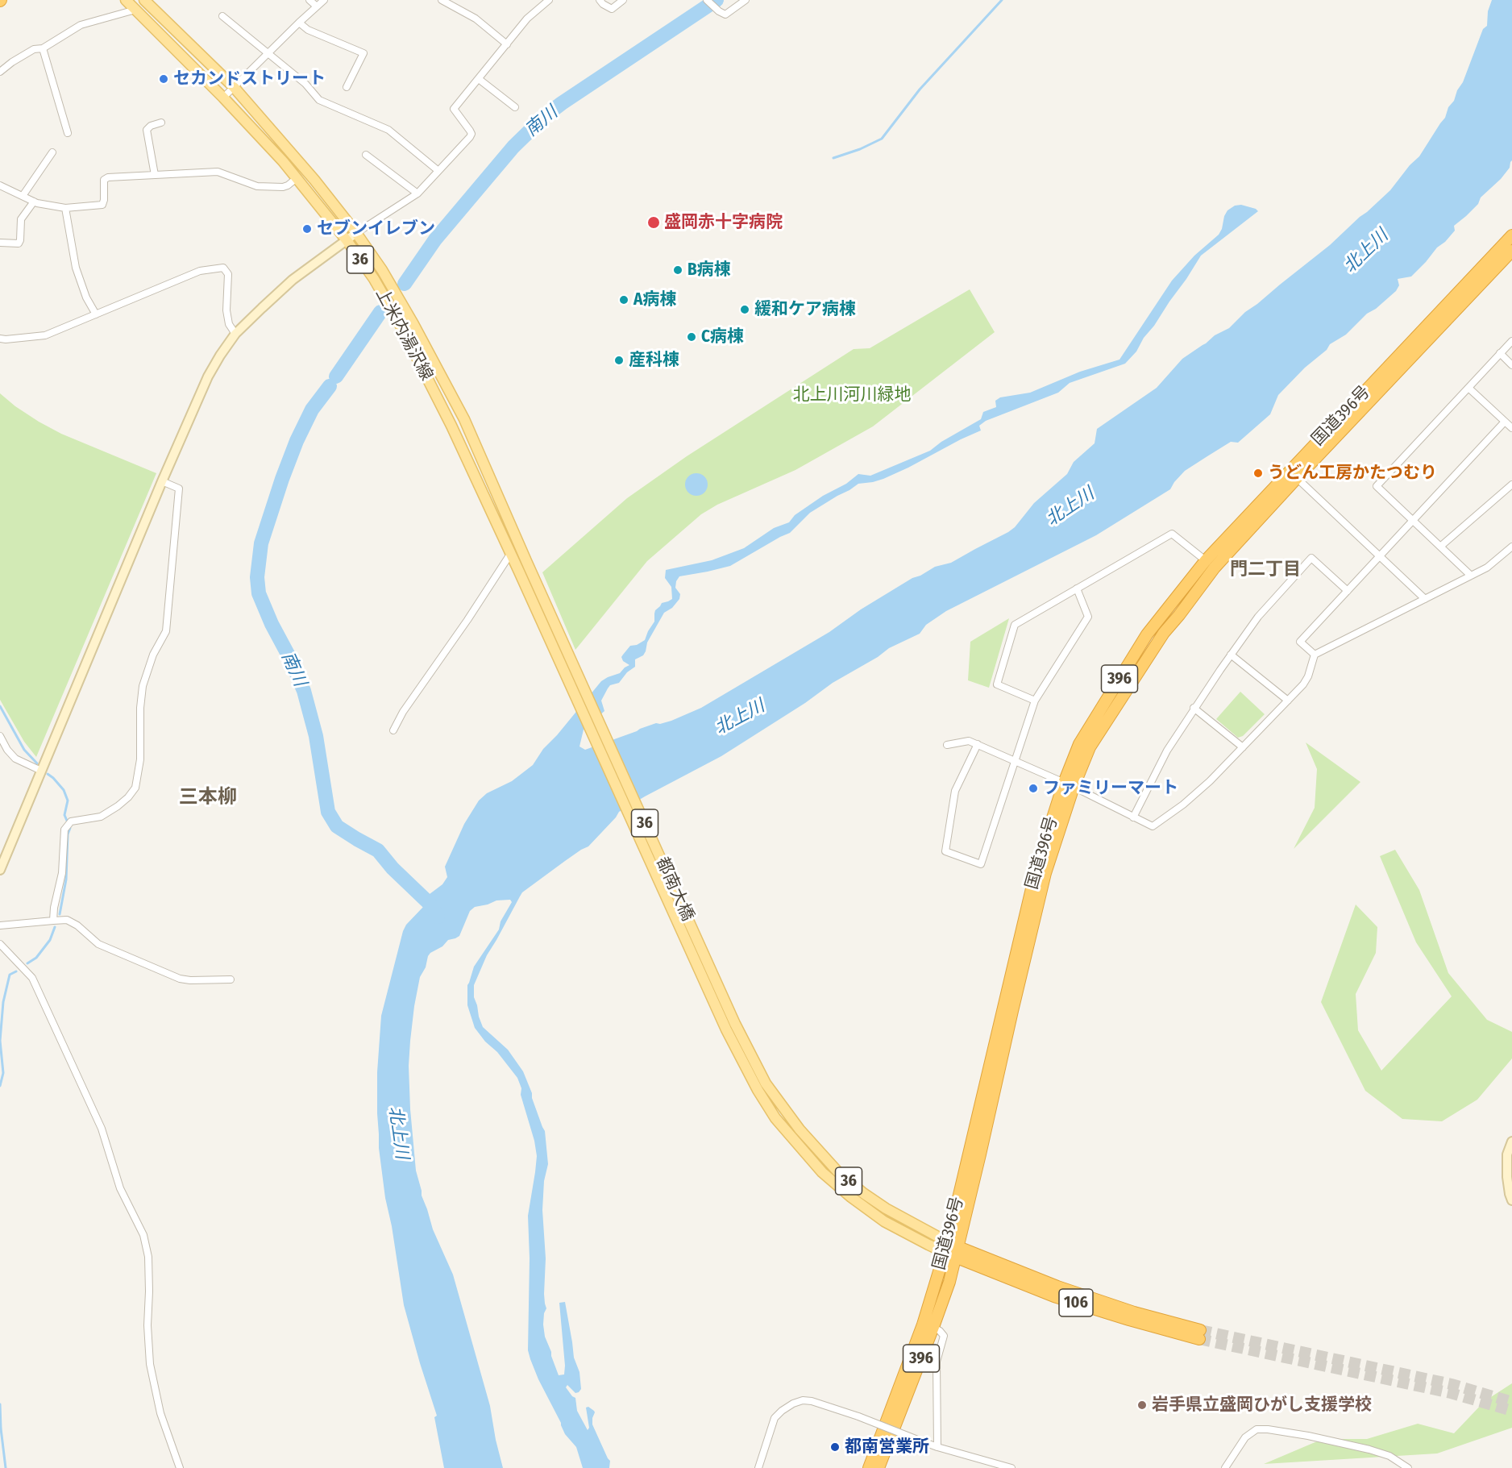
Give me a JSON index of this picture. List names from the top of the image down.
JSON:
{
  "streets": {
    "highway": ["国道396号", "396", "106"],
    "main road": ["36", "上米内湯沢線", "都南大橋"]
  },
  "crossings": [
    ["36", "国道396号"],
    ["36", "都南大橋"],
    ["36", "106"],
    ["上米内湯沢線", "都南大橋"],
    ["国道396号", "106"]
  ],
  "districts": ["門二丁目", "三本柳"],
  "water": ["南川", "北上川"],
  "parks": ["北上川河川緑地"],
  "places": [
    "セカンドストリート",
    "盛岡赤十字病院",
    "セブンイレブン",
    "B病棟",
    "A病棟",
    "緩和ケア病棟",
    "C病棟",
    "産科棟",
    "うどん工房かたつむり",
    "ファミリーマート",
    "岩手県立盛岡ひがし支援学校",
    "都南営業所"
  ]
}
